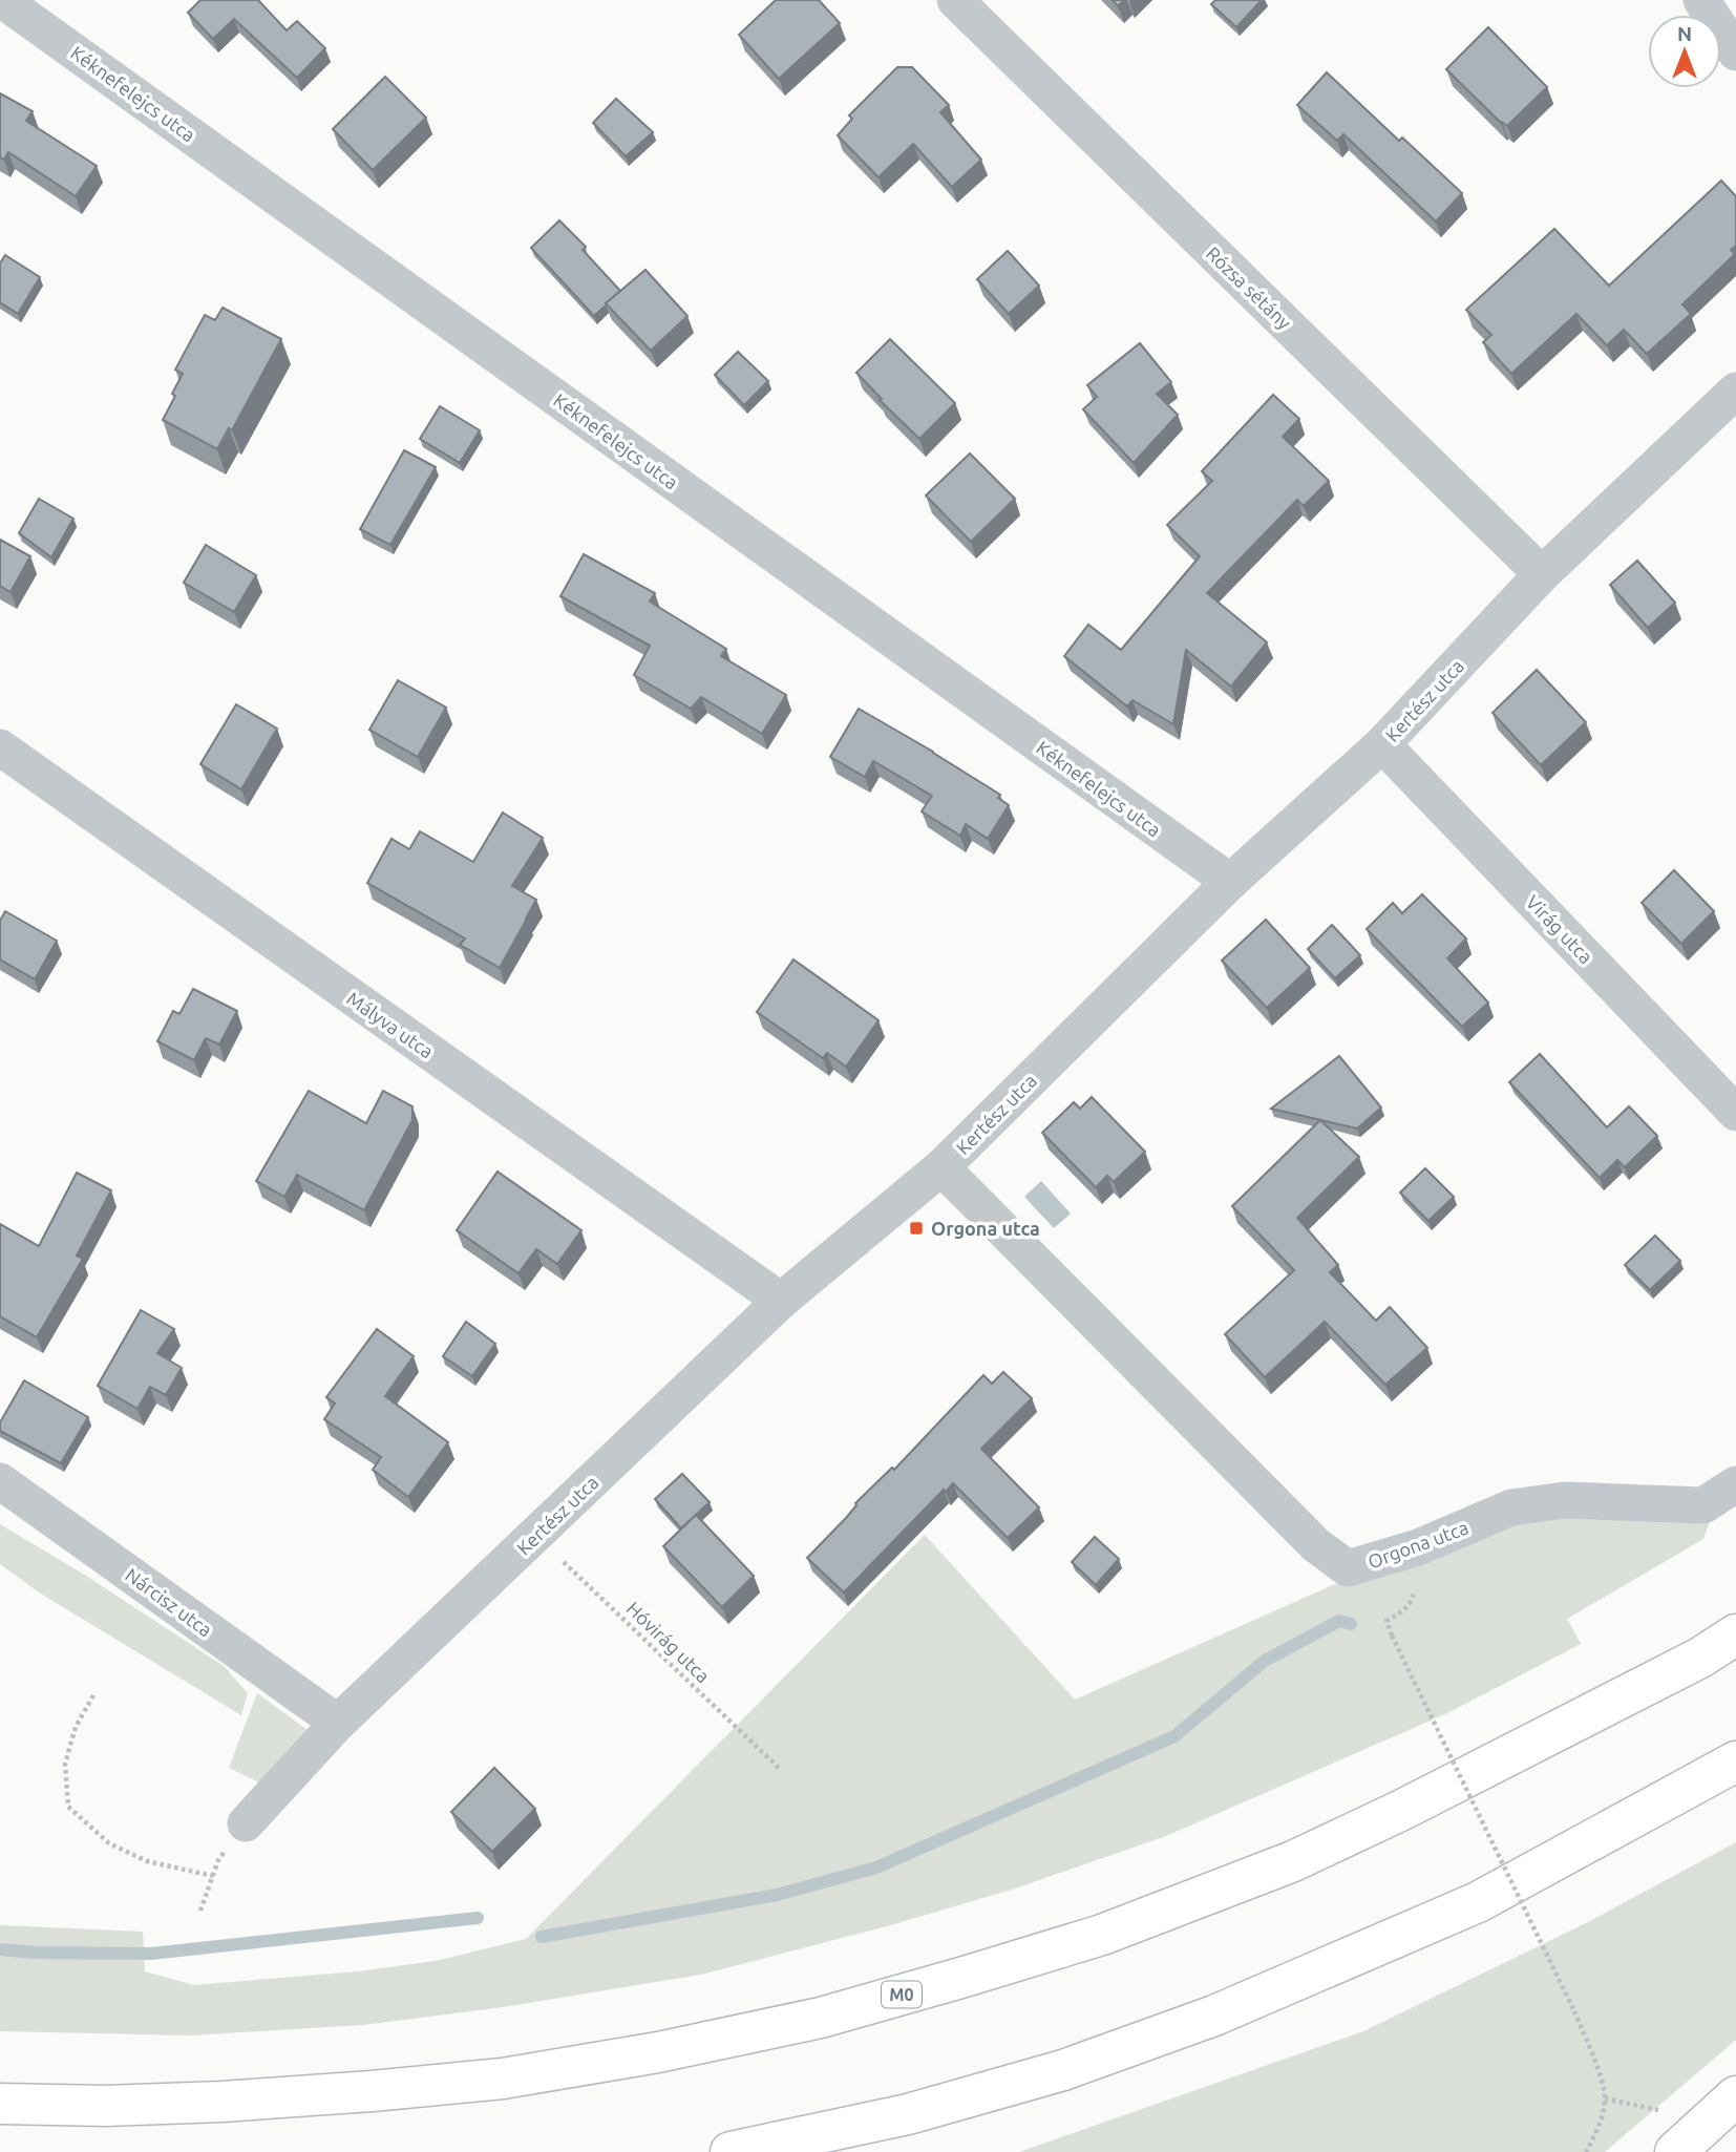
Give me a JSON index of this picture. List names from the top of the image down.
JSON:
{
  "streets": {
    "main road": ["M0"],
    "street": [
      "Kéknefelejcs utca",
      "Rózsa sétány",
      "Kertész utca",
      "Virág utca",
      "Mályva utca",
      "Orgona utca",
      "Nárcisz utca"
    ],
    "path": ["Hóvirág utca"]
  },
  "crossings": [
    ["Kéknefelejcs utca", "Kertész utca"],
    ["Rózsa sétány", "Kertész utca"],
    ["Kertész utca", "Virág utca"],
    ["Kertész utca", "Mályva utca"],
    ["Kertész utca", "Orgona utca"],
    ["Kertész utca", "Nárcisz utca"],
    ["Kertész utca", "Hóvirág utca"]
  ],
  "places": {
    "transit": ["Orgona utca"]
  },
  "north": "top"
}
